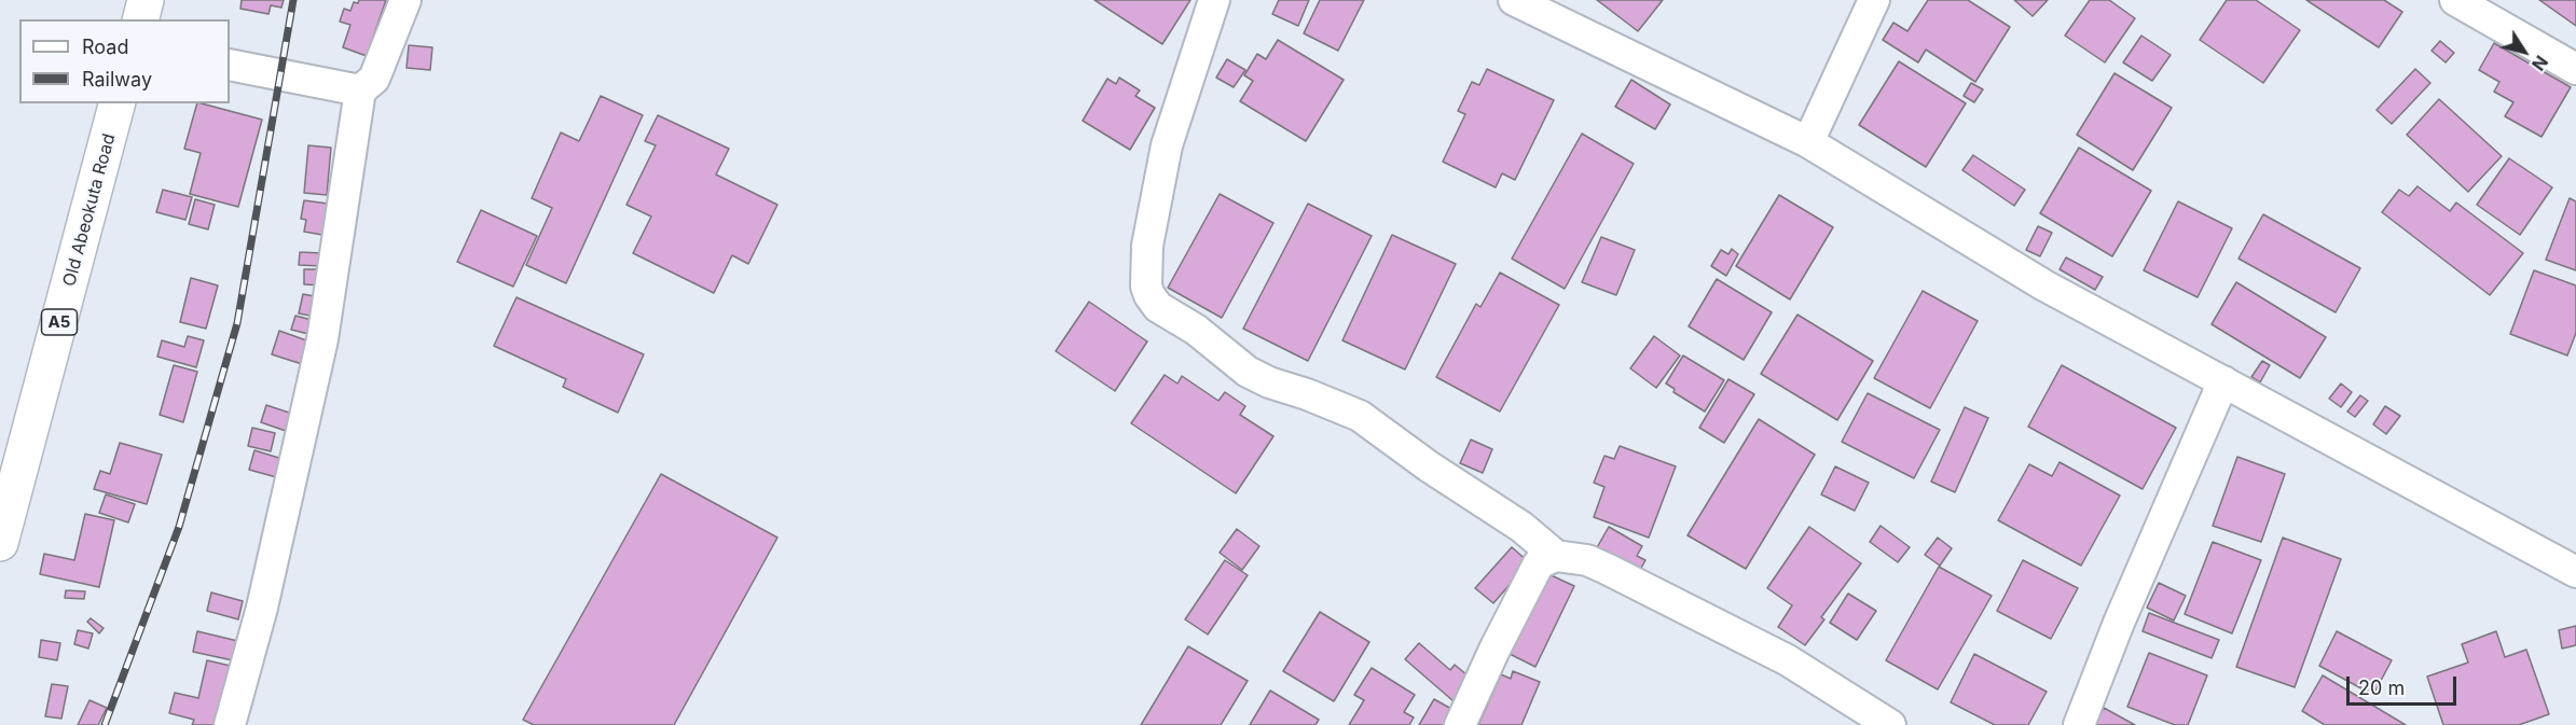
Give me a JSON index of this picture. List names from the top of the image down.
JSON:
{
  "streets": {
    "highway": ["Old Abeokuta Road", "A5"]
  },
  "legend": ["Road", "Railway"],
  "scale_bar": "20 m",
  "north": "bottom right"
}
